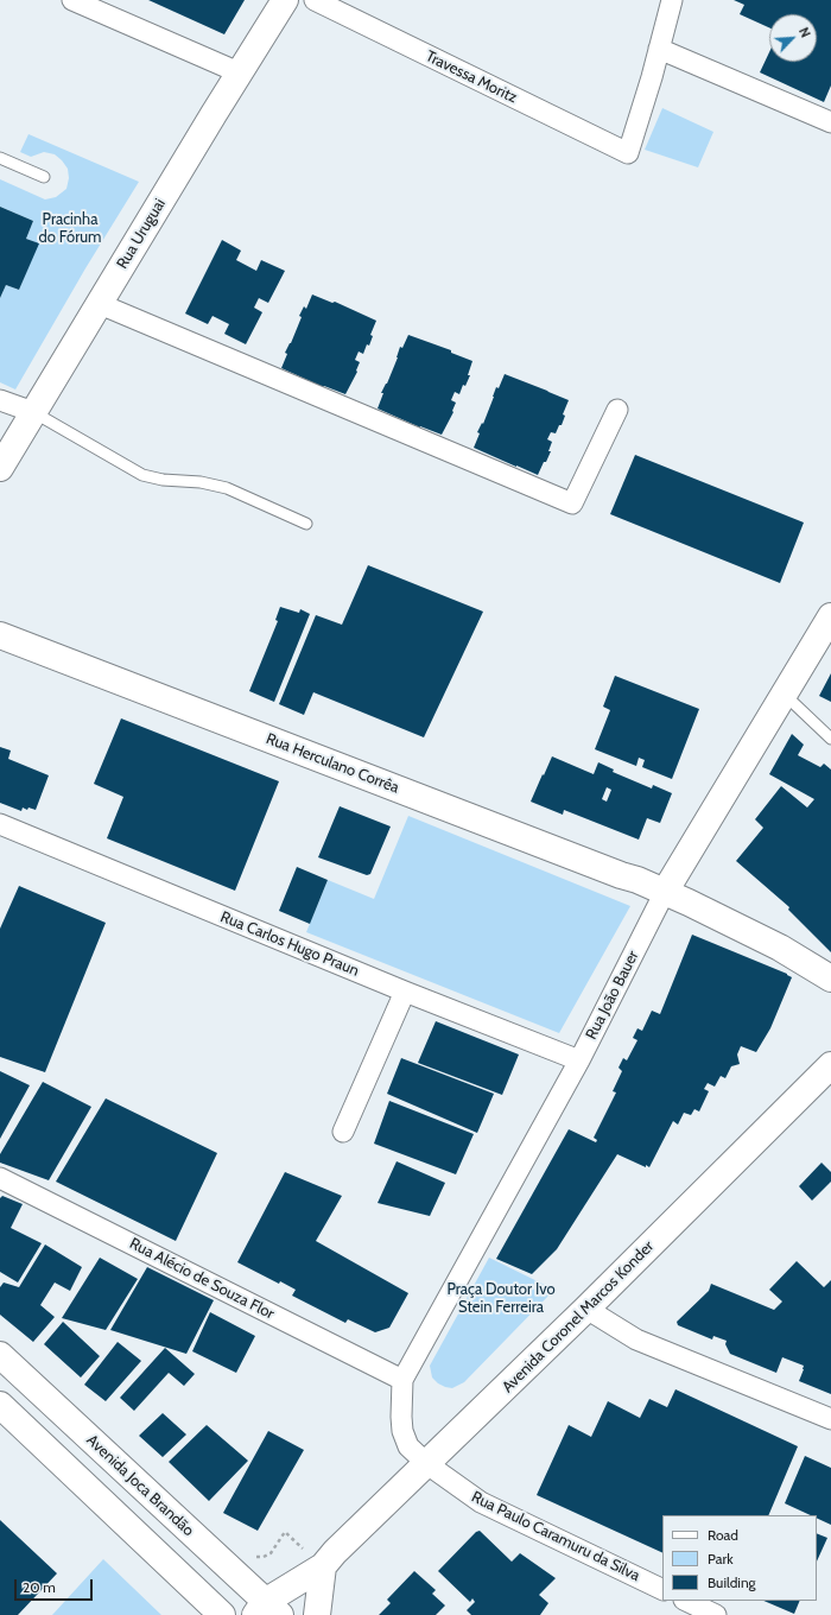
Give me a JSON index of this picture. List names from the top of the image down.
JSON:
{
  "streets": {
    "main road": [
      "Rua Uruguai",
      "Rua Herculano Corrêa",
      "Rua João Bauer",
      "Avenida Coronel Marcos Konder",
      "Avenida Joca Brandão"
    ],
    "street": [
      "Travessa Moritz",
      "Rua Carlos Hugo Praun",
      "Rua Alécio de Souza Flor",
      "Rua Paulo Caramuru da Silva"
    ]
  },
  "crossings": [
    ["Rua Herculano Corrêa", "Rua João Bauer"],
    ["Rua Carlos Hugo Praun", "Rua João Bauer"],
    ["Rua João Bauer", "Rua Alécio de Souza Flor"],
    ["Rua João Bauer", "Rua Paulo Caramuru da Silva"],
    ["Rua Alécio de Souza Flor", "Rua Paulo Caramuru da Silva"],
    ["Avenida Coronel Marcos Konder", "Avenida Joca Brandão"],
    ["Avenida Coronel Marcos Konder", "Rua Paulo Caramuru da Silva"]
  ],
  "parks": ["Pracinha do Fórum", "Praça Doutor Ivo Stein Ferreira"],
  "legend": ["Road", "Park", "Building"],
  "scale_bar": "20 m",
  "north": "top right"
}
